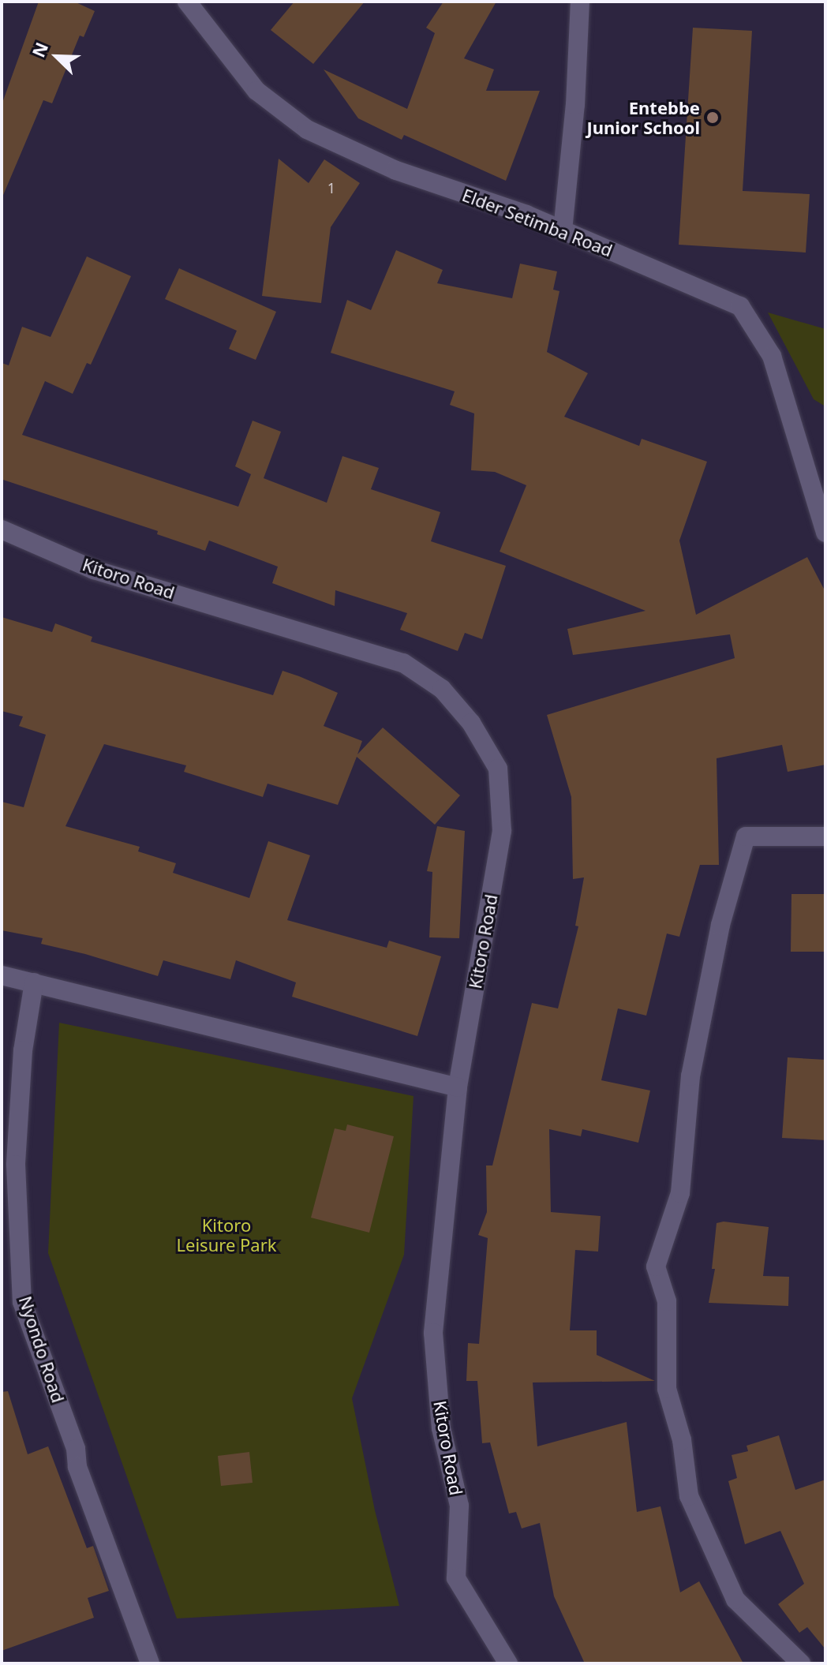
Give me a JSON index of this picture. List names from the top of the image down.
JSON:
{
  "streets": {
    "street": ["Elder Setimba Road", "Kitoro Road", "Nyondo Road"]
  },
  "parks": ["Kitoro Leisure Park"],
  "places": ["Entebbe Junior School"],
  "house_numbers": ["1"],
  "north": "top left"
}
